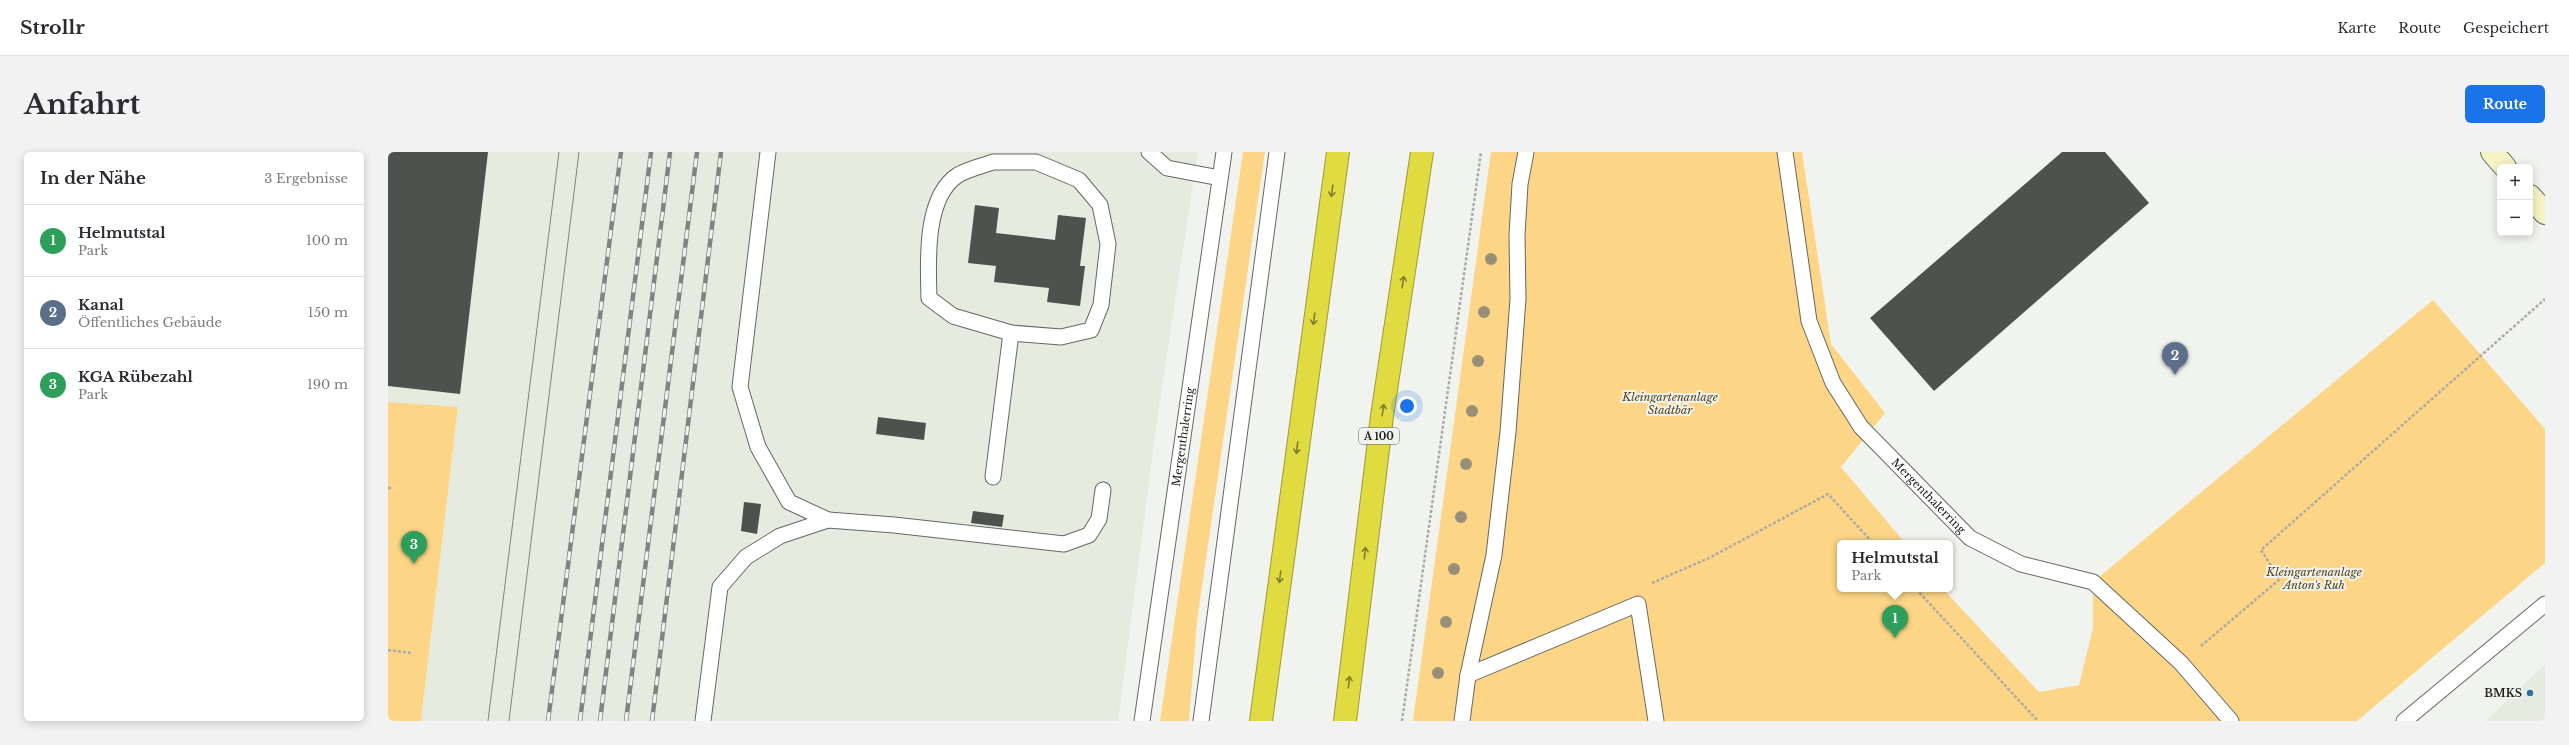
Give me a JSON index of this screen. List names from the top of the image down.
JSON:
{
  "streets": {
    "highway": ["A 100"],
    "lane": ["Mergenthalerring"]
  },
  "parks": ["Kleingartenanlage Stadtbär", "Kleingartenanlage Anton's Ruh"],
  "places": ["BMKS"],
  "page": {
    "header": "Strollr",
    "nav": ["Karte", "Route", "Gespeichert"],
    "buttons": "Route",
    "title": "Anfahrt",
    "heading": ["In der Nähe", "3 Ergebnisse"],
    "map_buttons": ["+", "−"],
    "list": [
      {
        "mark": "1",
        "name": "Helmutstal",
        "note": "Park",
        "value": "100 m"
      },
      {
        "mark": "2",
        "name": "Kanal",
        "note": "Öffentliches Gebäude",
        "value": "150 m"
      },
      {
        "mark": "3",
        "name": "KGA Rübezahl",
        "note": "Park",
        "value": "190 m"
      }
    ],
    "pins": ["2", "3", "1"],
    "popup": ["Helmutstal", "Park"]
  }
}
